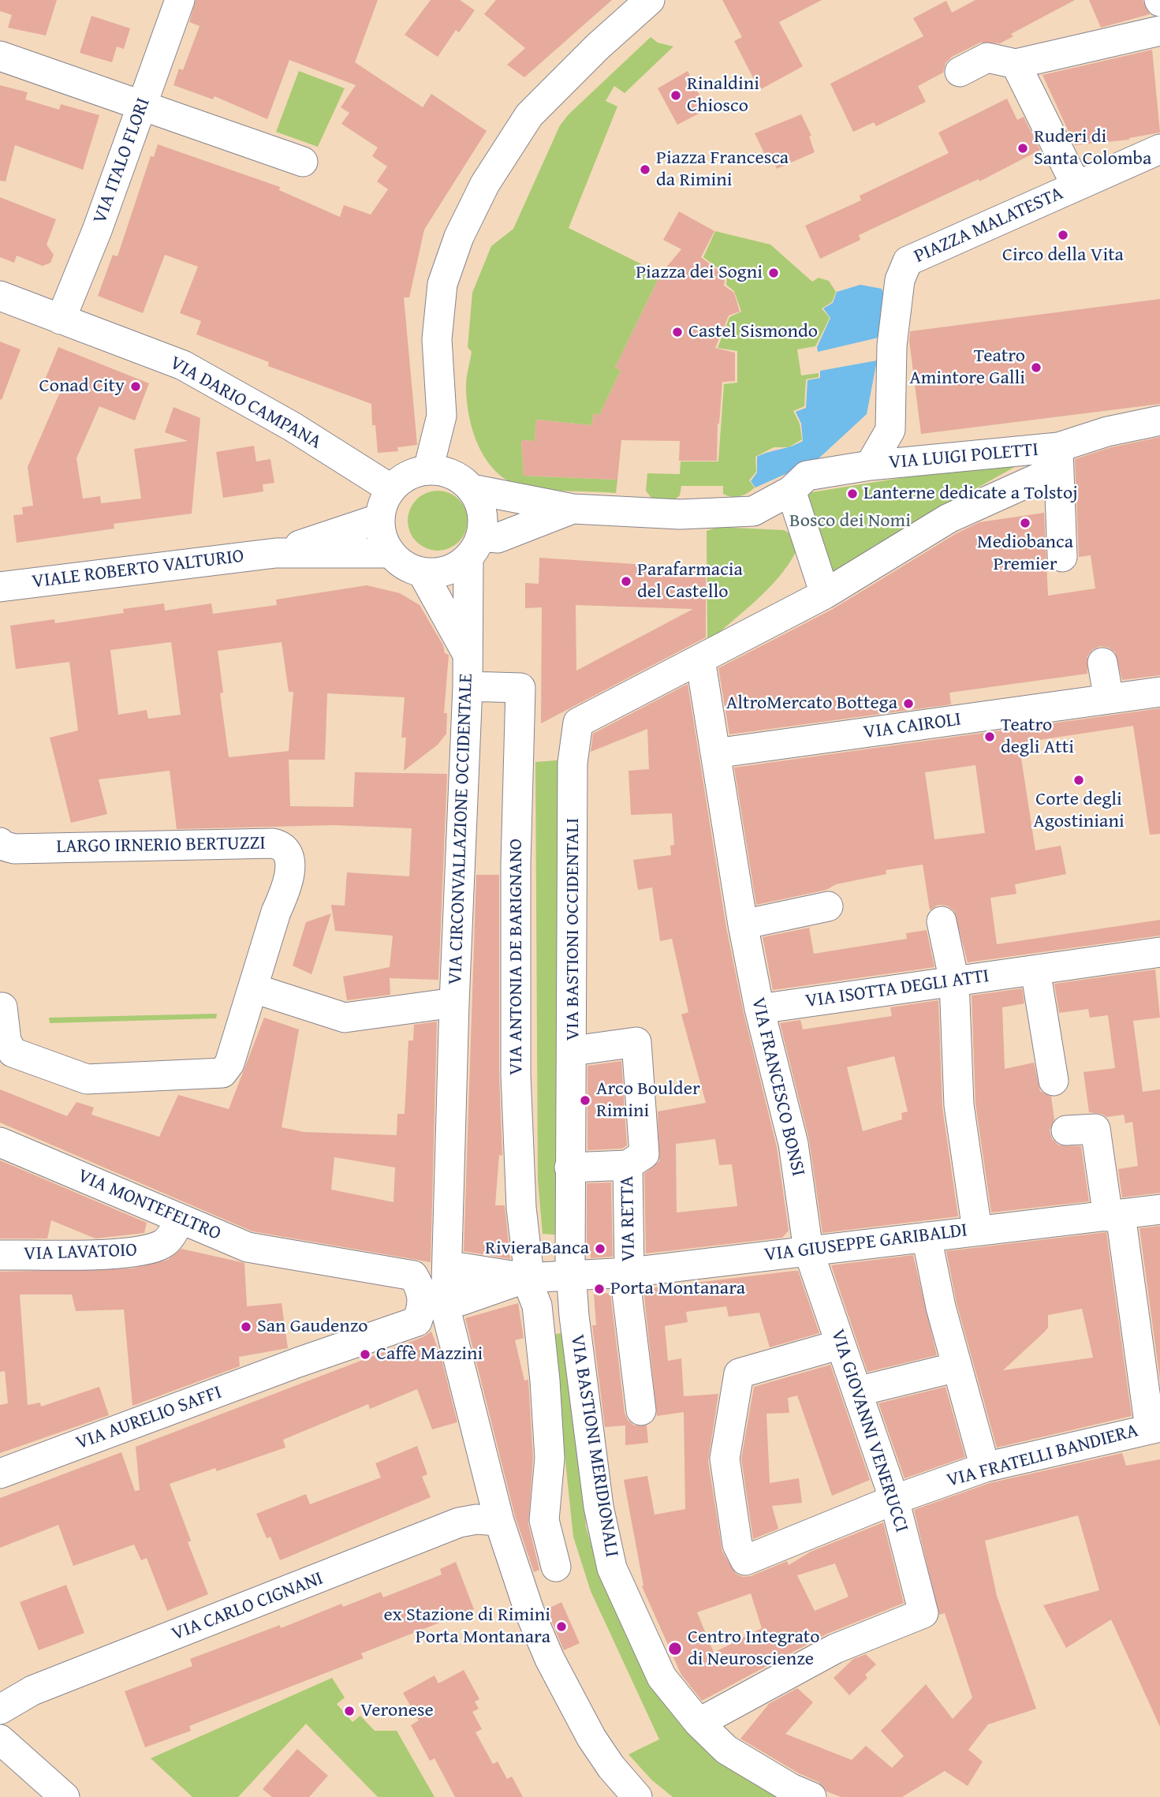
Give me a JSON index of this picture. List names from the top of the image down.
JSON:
{
  "streets": {
    "street": [
      "VIA ITALO FLORI",
      "PIAZZA MALATESTA",
      "VIA DARIO CAMPANA",
      "VIA LUIGI POLETTI",
      "VIALE ROBERTO VALTURIO",
      "VIA CAIROLI",
      "VIA CIRCONVALLAZIONE OCCIDENTALE",
      "LARGO IRNERIO BERTUZZI",
      "VIA BASTIONI OCCIDENTALI",
      "VIA ANTONIA DE BARIGNANO",
      "VIA ISOTTA DEGLI ATTI",
      "VIA FRANCESCO BONSI",
      "VIA MONTEFELTRO",
      "VIA RETTA",
      "VIA GIUSEPPE GARIBALDI",
      "VIA LAVATOIO",
      "VIA AURELIO SAFFI",
      "VIA GIOVANNI VENERUCCI",
      "VIA BASTIONI MERIDIONALI",
      "VIA FRATELLI BANDIERA",
      "VIA CARLO CIGNANI"
    ]
  },
  "crossings": [
    ["VIA ITALO FLORI", "VIA DARIO CAMPANA"],
    ["PIAZZA MALATESTA", "VIA LUIGI POLETTI"],
    ["VIA DARIO CAMPANA", "VIALE ROBERTO VALTURIO"],
    ["VIA DARIO CAMPANA", "VIA CIRCONVALLAZIONE OCCIDENTALE"],
    ["VIALE ROBERTO VALTURIO", "VIA CIRCONVALLAZIONE OCCIDENTALE"],
    ["VIA CAIROLI", "VIA FRANCESCO BONSI"],
    ["VIA CIRCONVALLAZIONE OCCIDENTALE", "LARGO IRNERIO BERTUZZI"],
    ["VIA CIRCONVALLAZIONE OCCIDENTALE", "VIA ANTONIA DE BARIGNANO"],
    ["VIA CIRCONVALLAZIONE OCCIDENTALE", "VIA GIUSEPPE GARIBALDI"],
    ["VIA CIRCONVALLAZIONE OCCIDENTALE", "VIA CARLO CIGNANI"],
    ["VIA BASTIONI OCCIDENTALI", "VIA FRANCESCO BONSI"],
    ["VIA BASTIONI OCCIDENTALI", "VIA RETTA"],
    ["VIA BASTIONI OCCIDENTALI", "VIA GIUSEPPE GARIBALDI"],
    ["VIA BASTIONI OCCIDENTALI", "VIA BASTIONI MERIDIONALI"],
    ["VIA ANTONIA DE BARIGNANO", "VIA GIUSEPPE GARIBALDI"],
    ["VIA ISOTTA DEGLI ATTI", "VIA FRANCESCO BONSI"],
    ["VIA FRANCESCO BONSI", "VIA GIUSEPPE GARIBALDI"],
    ["VIA FRANCESCO BONSI", "VIA GIOVANNI VENERUCCI"],
    ["VIA MONTEFELTRO", "VIA LAVATOIO"],
    ["VIA MONTEFELTRO", "VIA AURELIO SAFFI"],
    ["VIA RETTA", "VIA GIUSEPPE GARIBALDI"],
    ["VIA GIUSEPPE GARIBALDI", "VIA GIOVANNI VENERUCCI"],
    ["VIA GIUSEPPE GARIBALDI", "VIA BASTIONI MERIDIONALI"],
    ["VIA GIOVANNI VENERUCCI", "VIA BASTIONI MERIDIONALI"],
    ["VIA GIOVANNI VENERUCCI", "VIA FRATELLI BANDIERA"]
  ],
  "parks": ["Bosco dei Nomi"],
  "places": [
    "Rinaldini Chiosco",
    "Ruderi di Santa Colomba",
    "Piazza Francesca da Rimini",
    "Circo della Vita",
    "Piazza dei Sogni",
    "Castel Sismondo",
    "Teatro Amintore Galli",
    "Conad City",
    "Lanterne dedicate a Tolstoj",
    "Mediobanca Premier",
    "Parafarmacia del Castello",
    "AltroMercato Bottega",
    "Teatro degli Atti",
    "Corte degli Agostiniani",
    "Arco Boulder Rimini",
    "RivieraBanca",
    "Porta Montanara",
    "San Gaudenzo",
    "Caffè Mazzini",
    "ex Stazione di Rimini Porta Montanara",
    "Centro Integrato di Neuroscienze",
    "Veronese"
  ]
}
